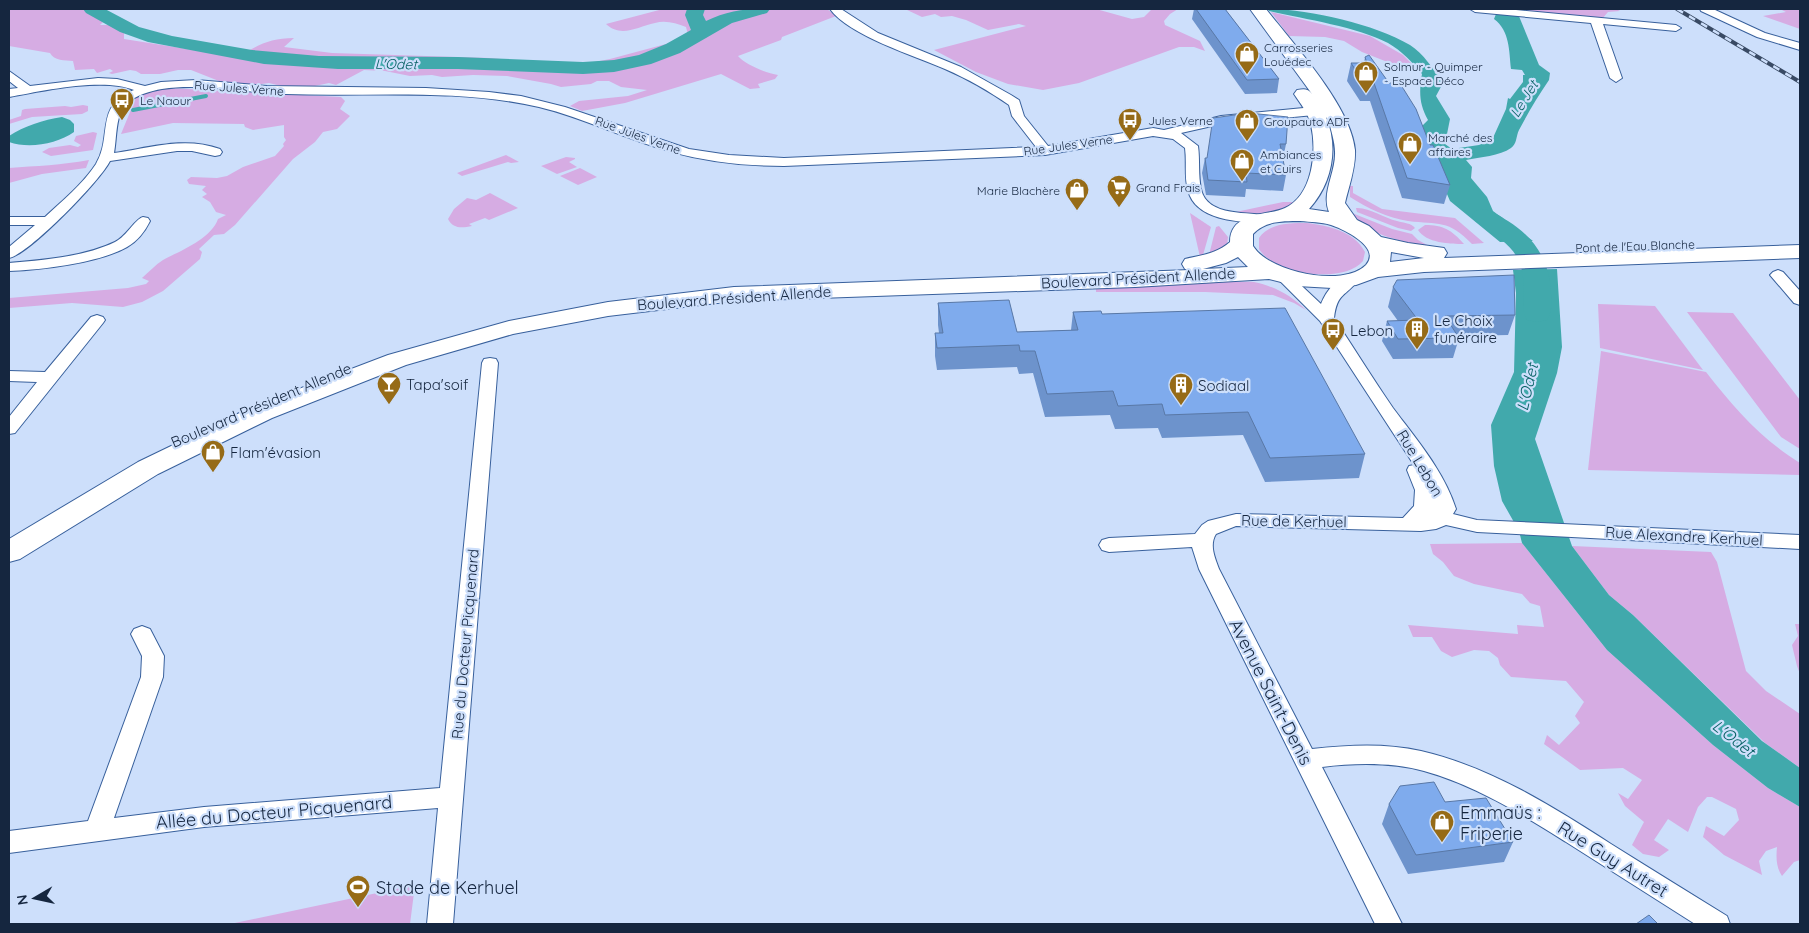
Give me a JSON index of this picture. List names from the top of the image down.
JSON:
{
  "streets": {
    "main road": ["Pont de l'Eau Blanche", "Boulevard Président Allende"],
    "street": [
      "Rue Jules Verne",
      "Rue Lebon",
      "Rue de Kerhuel",
      "Rue Alexandre Kerhuel",
      "Rue du Docteur Picquenard",
      "Avenue Saint-Denis",
      "Allée du Docteur Picquenard",
      "Rue Guy Autret"
    ]
  },
  "crossings": [
    ["Rue Jules Verne", "Boulevard Président Allende"],
    ["Boulevard Président Allende", "Rue Lebon"],
    ["Rue Lebon", "Rue de Kerhuel"],
    ["Rue Lebon", "Rue Alexandre Kerhuel"],
    ["Rue de Kerhuel", "Rue Alexandre Kerhuel"],
    ["Rue de Kerhuel", "Avenue Saint-Denis"],
    ["Rue du Docteur Picquenard", "Allée du Docteur Picquenard"],
    ["Avenue Saint-Denis", "Rue Guy Autret"]
  ],
  "water": ["L'Odet", "Le Jet"],
  "places": {
    "shop": [
      "Carrosseries Louédec",
      "Solmur - Quimper - Espace Déco",
      "Groupauto ADF",
      "Marché des affaires",
      "Ambiances et Cuirs",
      "Marie Blachère",
      "Flam'évasion",
      "Emmaüs : Friperie"
    ],
    "bus stop": ["Le Naour", "Jules Verne", "Lebon"],
    "supermarket": ["Grand Frais"],
    "building": ["Le Choix funéraire", "Sodiaal"],
    "bar": ["Tapa'soif"],
    "sports": ["Stade de Kerhuel"]
  },
  "north": "left"
}
